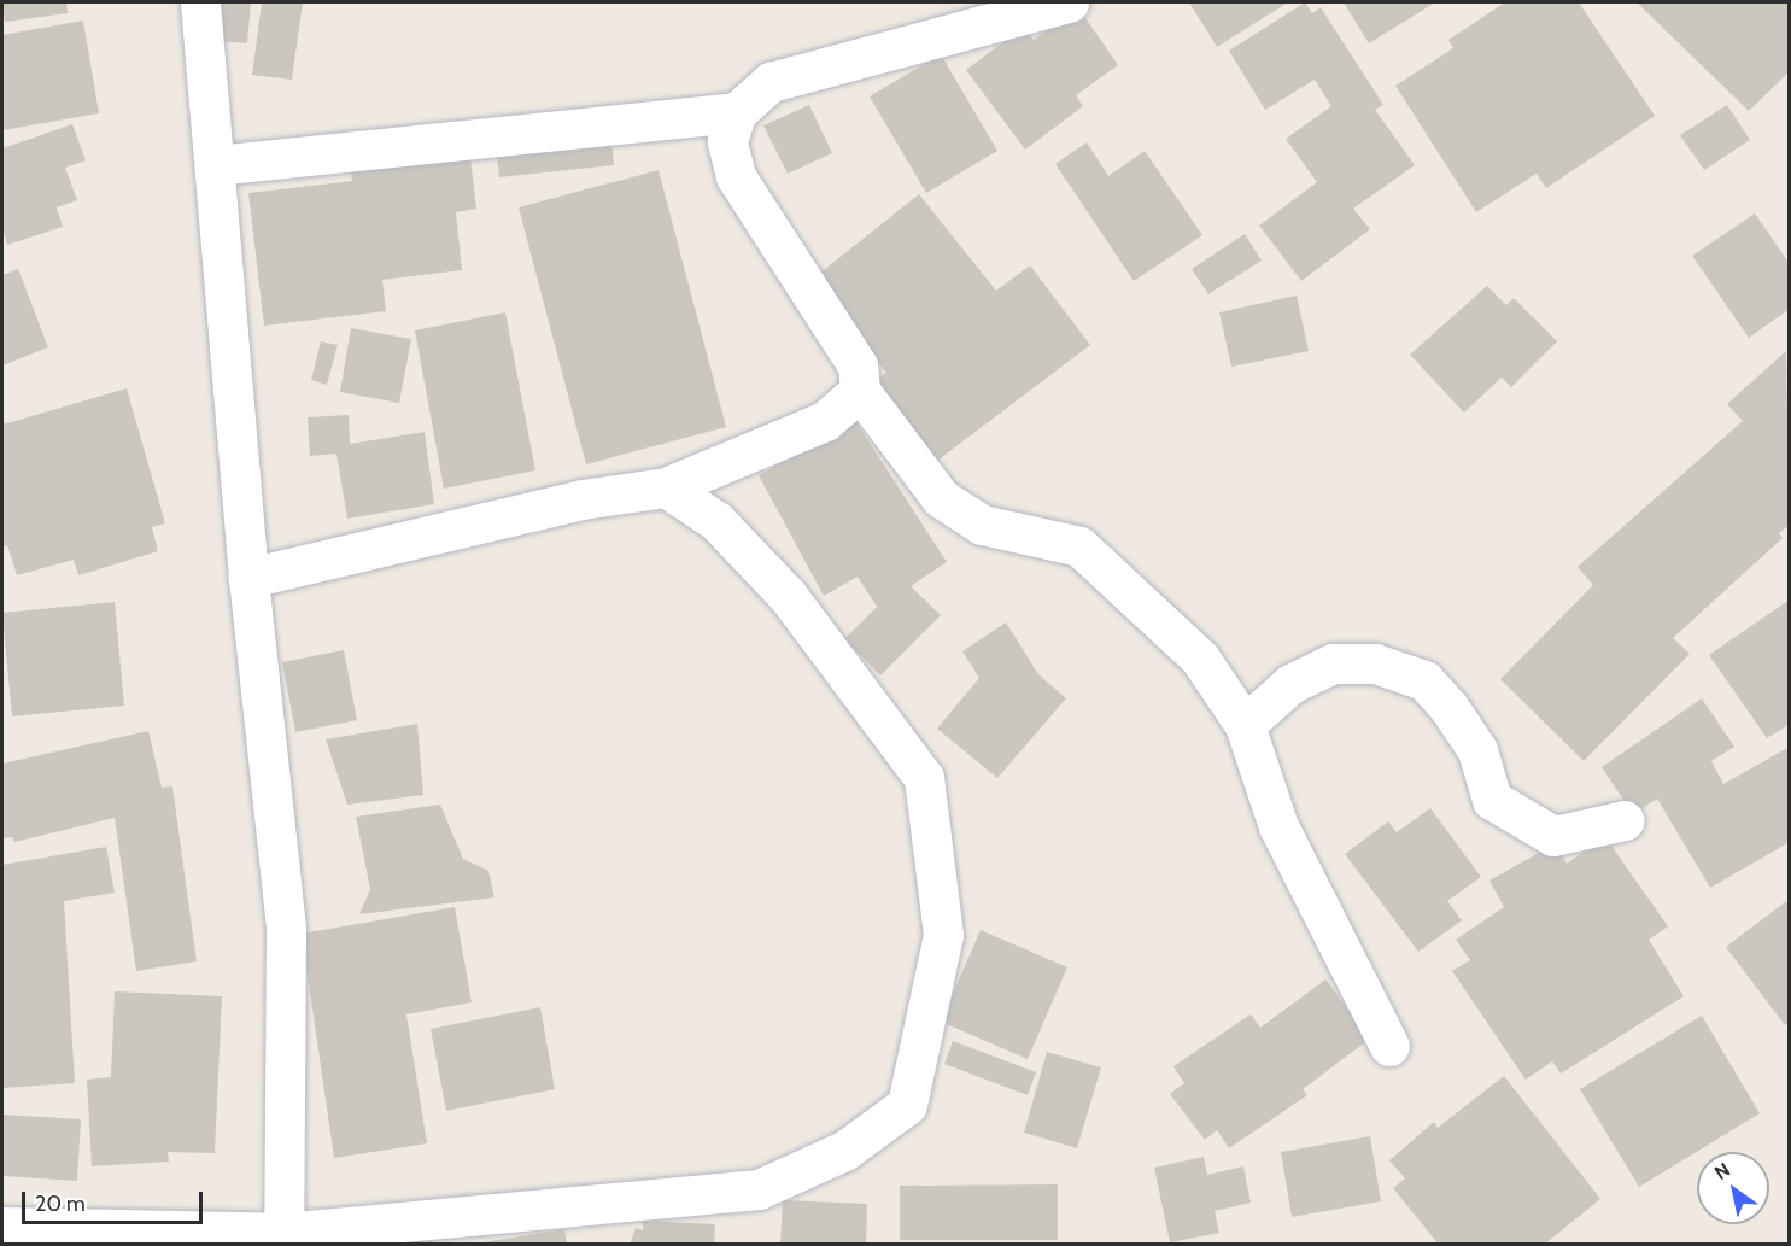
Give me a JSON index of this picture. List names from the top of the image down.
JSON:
{
  "scale_bar": "20 m",
  "north": "top left"
}
